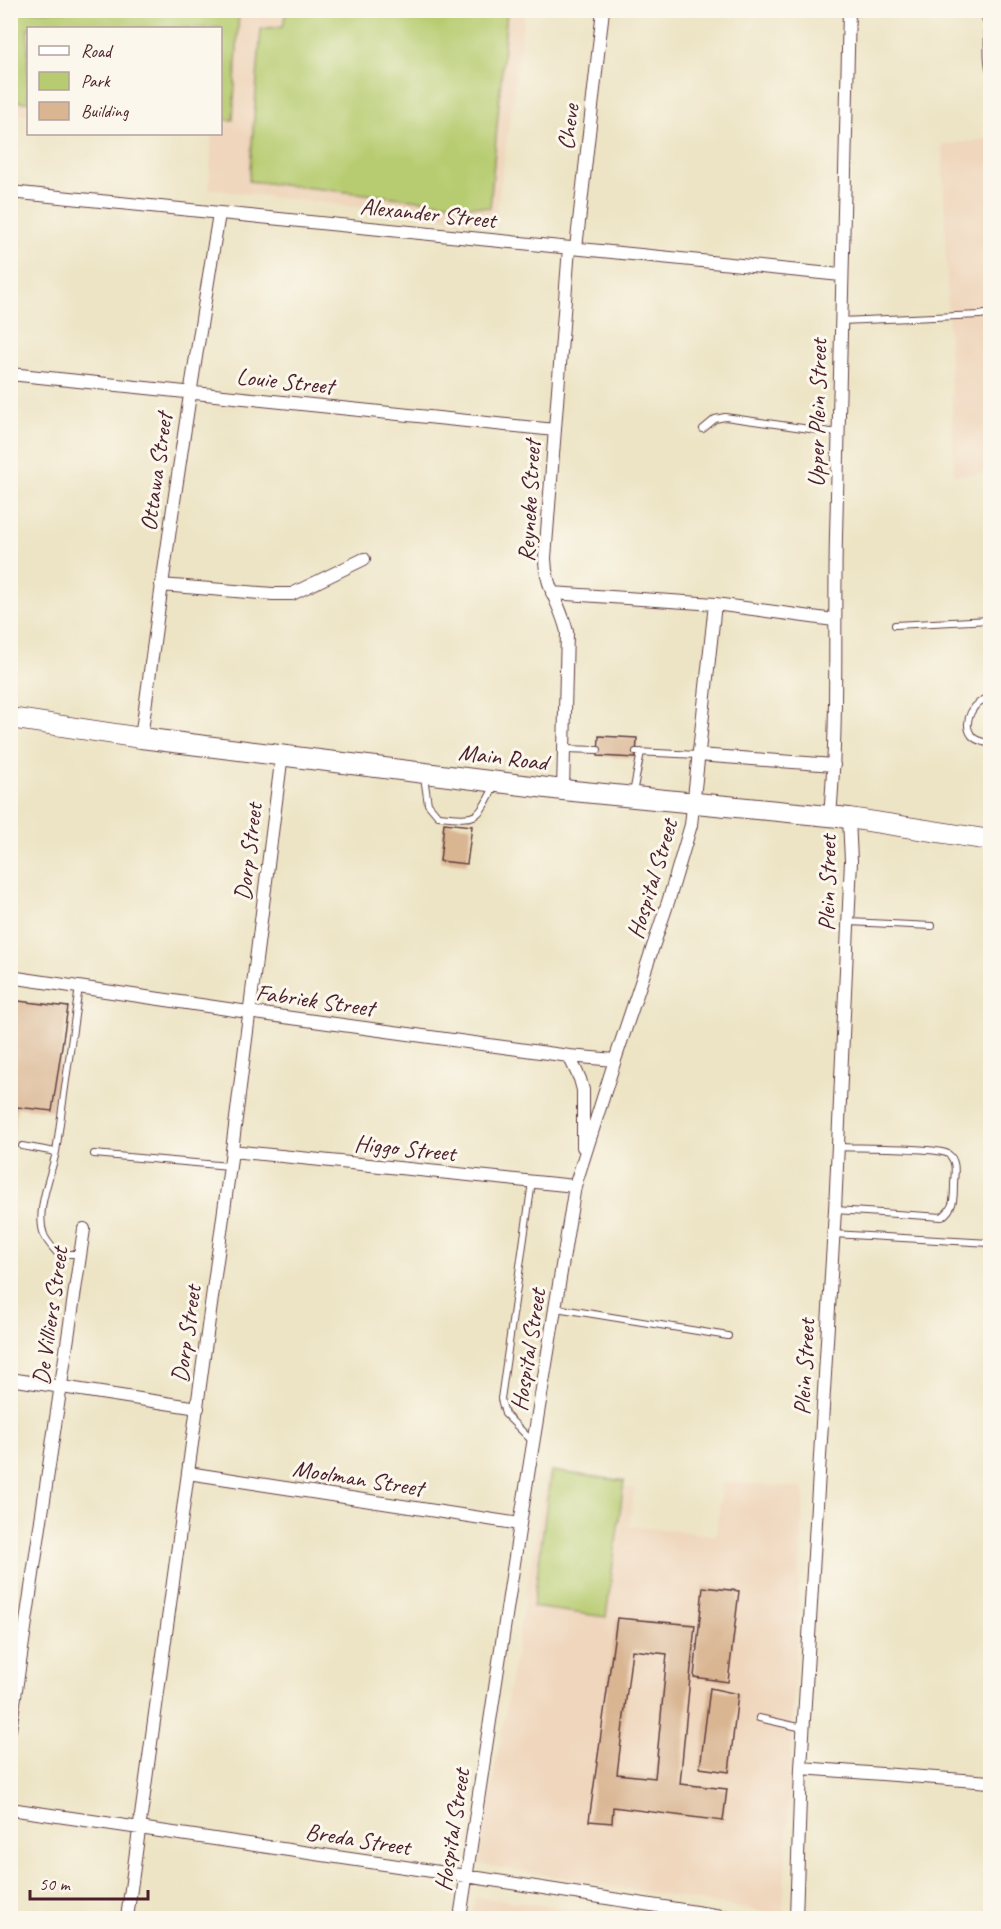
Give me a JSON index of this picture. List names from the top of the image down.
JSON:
{
  "streets": {
    "main road": ["Main Road"],
    "street": [
      "Cheve",
      "Alexander Street",
      "Louie Street",
      "Upper Plein Street",
      "Ottawa Street",
      "Reyneke Street",
      "Dorp Street",
      "Hospital Street",
      "Plein Street",
      "Fabriek Street",
      "Higgo Street",
      "De Villiers Street",
      "Moolman Street",
      "Breda Street"
    ]
  },
  "crossings": [
    ["Cheve", "Alexander Street"],
    ["Cheve", "Reyneke Street"],
    ["Alexander Street", "Upper Plein Street"],
    ["Alexander Street", "Ottawa Street"],
    ["Alexander Street", "Reyneke Street"],
    ["Louie Street", "Ottawa Street"],
    ["Louie Street", "Reyneke Street"],
    ["Upper Plein Street", "Main Road"],
    ["Upper Plein Street", "Plein Street"],
    ["Ottawa Street", "Main Road"],
    ["Reyneke Street", "Main Road"],
    ["Main Road", "Dorp Street"],
    ["Main Road", "Hospital Street"],
    ["Main Road", "Plein Street"],
    ["Dorp Street", "Fabriek Street"],
    ["Dorp Street", "Higgo Street"],
    ["Dorp Street", "Moolman Street"],
    ["Dorp Street", "Breda Street"],
    ["Hospital Street", "Fabriek Street"],
    ["Hospital Street", "Higgo Street"],
    ["Hospital Street", "Moolman Street"],
    ["Hospital Street", "Breda Street"]
  ],
  "legend": ["Road", "Park", "Building"],
  "scale_bar": "50 m"
}
